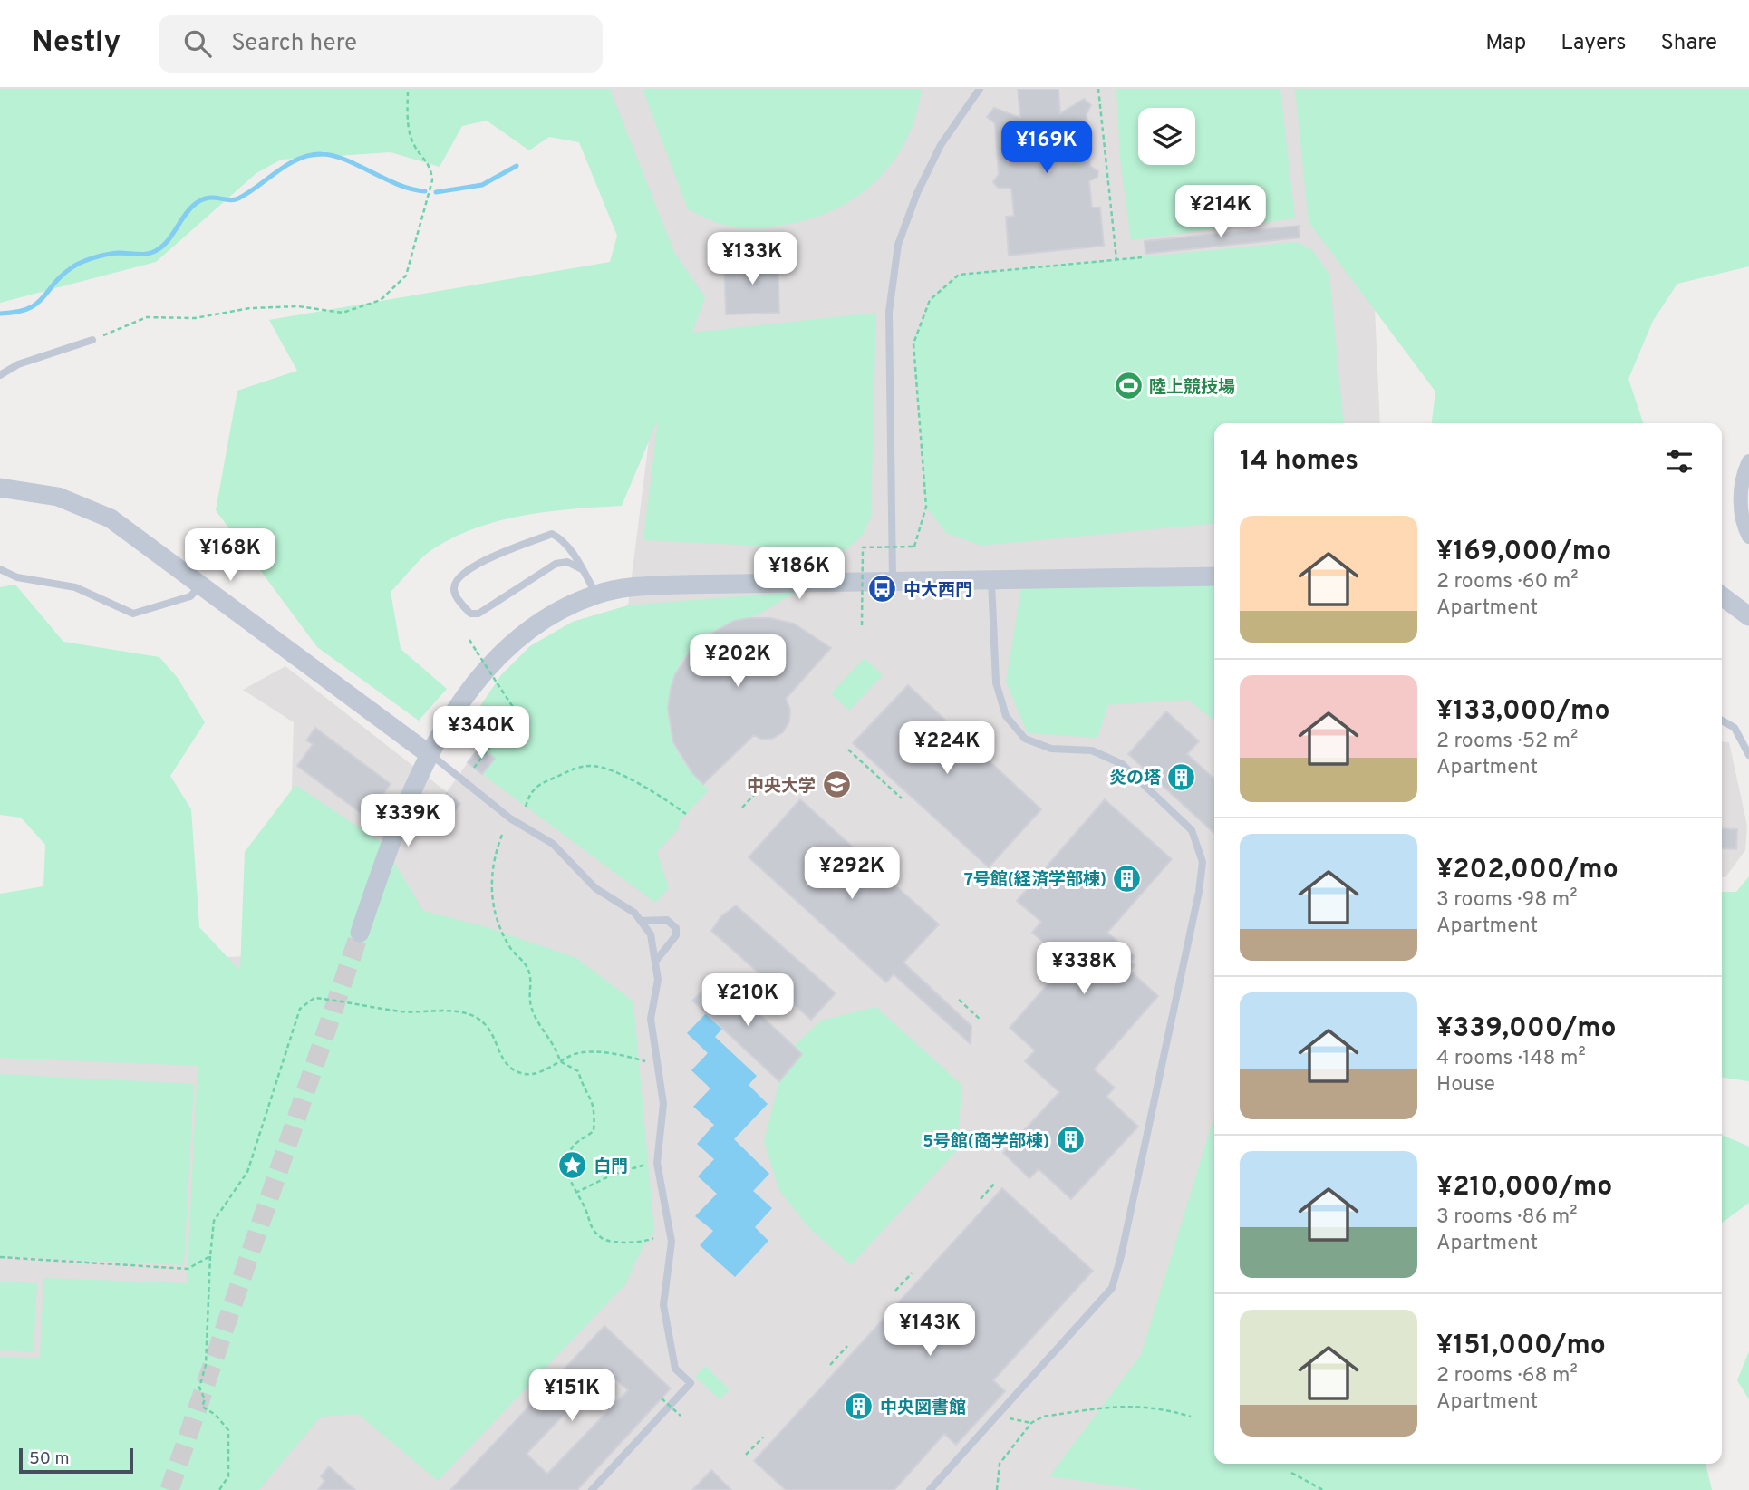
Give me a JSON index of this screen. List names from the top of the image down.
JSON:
{
  "places": {
    "sports": ["陸上競技場"],
    "bus stop": ["中大西門"],
    "building": [
      "炎の塔",
      "7号館(経済学部棟)",
      "5号館(商学部棟)",
      "中央図書館"
    ],
    "school or university": ["中央大学"],
    "place": ["白門"]
  },
  "scale_bar": "50 m",
  "page": {
    "header": "Nestly",
    "search": "Search here",
    "nav": ["Map", "Layers", "Share"],
    "price": [
      "¥169K",
      "¥214K",
      "¥133K",
      "¥168K",
      "¥186K",
      "¥202K",
      "¥340K",
      "¥224K",
      "¥339K",
      "¥292K",
      "¥338K",
      "¥210K",
      "¥143K",
      "¥151K"
    ],
    "heading": "14 homes",
    "list": [
      {
        "name": "¥169,000/mo",
        "note": "2 rooms · 60 m² · Apartment"
      },
      {
        "name": "¥133,000/mo",
        "note": "2 rooms · 52 m² · Apartment"
      },
      {
        "name": "¥202,000/mo",
        "note": "3 rooms · 98 m² · Apartment"
      },
      {
        "name": "¥339,000/mo",
        "note": "4 rooms · 148 m² · House"
      },
      {
        "name": "¥210,000/mo",
        "note": "3 rooms · 86 m² · Apartment"
      },
      {
        "name": "¥151,000/mo",
        "note": "2 rooms · 68 m² · Apartment"
      }
    ],
    "scale": "50 m"
  }
}
